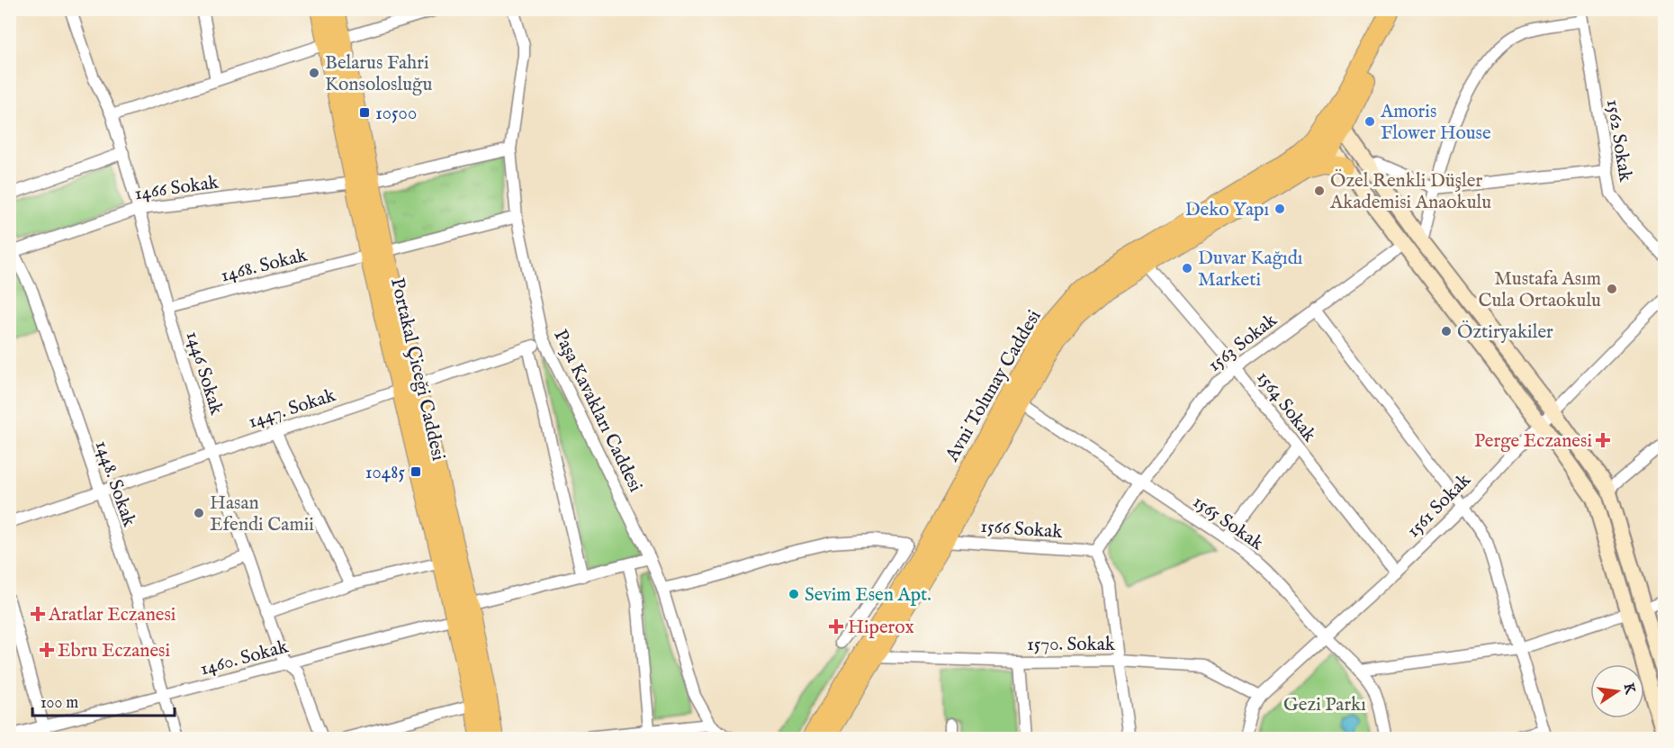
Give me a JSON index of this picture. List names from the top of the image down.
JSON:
{
  "streets": {
    "main road": ["Portakal Çiceği Caddesi", "Avni Tolunay Caddesi"],
    "street": [
      "1562 Sokak",
      "1466 Sokak",
      "1468. Sokak",
      "1563 Sokak",
      "1446 Sokak",
      "1564 Sokak",
      "1447. Sokak",
      "Paşa Kavakları Caddesi",
      "1448. Sokak",
      "1561 Sokak",
      "1565 Sokak",
      "1566 Sokak",
      "1570. Sokak",
      "1460. Sokak"
    ]
  },
  "crossings": [
    ["1466 Sokak", "Portakal Çiceği Caddesi"],
    ["1466 Sokak", "1446 Sokak"],
    ["1466 Sokak", "Paşa Kavakları Caddesi"],
    ["1466 Sokak", "1448. Sokak"],
    ["1468. Sokak", "Portakal Çiceği Caddesi"],
    ["1468. Sokak", "1446 Sokak"],
    ["1468. Sokak", "Paşa Kavakları Caddesi"],
    ["1563 Sokak", "1564 Sokak"],
    ["1563 Sokak", "1565 Sokak"],
    ["1563 Sokak", "1566 Sokak"],
    ["Portakal Çiceği Caddesi", "1447. Sokak"],
    ["Portakal Çiceği Caddesi", "1460. Sokak"],
    ["1446 Sokak", "1447. Sokak"],
    ["1446 Sokak", "1460. Sokak"],
    ["Avni Tolunay Caddesi", "1564 Sokak"],
    ["Avni Tolunay Caddesi", "1565 Sokak"],
    ["Avni Tolunay Caddesi", "1566 Sokak"],
    ["Avni Tolunay Caddesi", "1570. Sokak"],
    ["1564 Sokak", "1561 Sokak"],
    ["1447. Sokak", "Paşa Kavakları Caddesi"],
    ["1447. Sokak", "1448. Sokak"],
    ["1448. Sokak", "1460. Sokak"],
    ["1561 Sokak", "1565 Sokak"],
    ["1561 Sokak", "1570. Sokak"]
  ],
  "parks": ["Gezi Parkı"],
  "places": {
    "other": [
      "Belarus Fahri Konsolosluğu",
      "Amoris Flower House",
      "Özel Renkli Düşler Akademisi Anaokulu",
      "Deko Yapı",
      "Duvar Kağıdı Marketi",
      "Mustafa Asım Cula Ortaokulu",
      "Öztiryakiler",
      "Hasan Efendi Camii",
      "Sevim Esen Apt."
    ],
    "transit": ["10500", "10485"],
    "health": [
      "Perge Eczanesi",
      "Aratlar Eczanesi",
      "Hiperox",
      "Ebru Eczanesi"
    ]
  },
  "scale_bar": "100 m",
  "north": "right"
}
